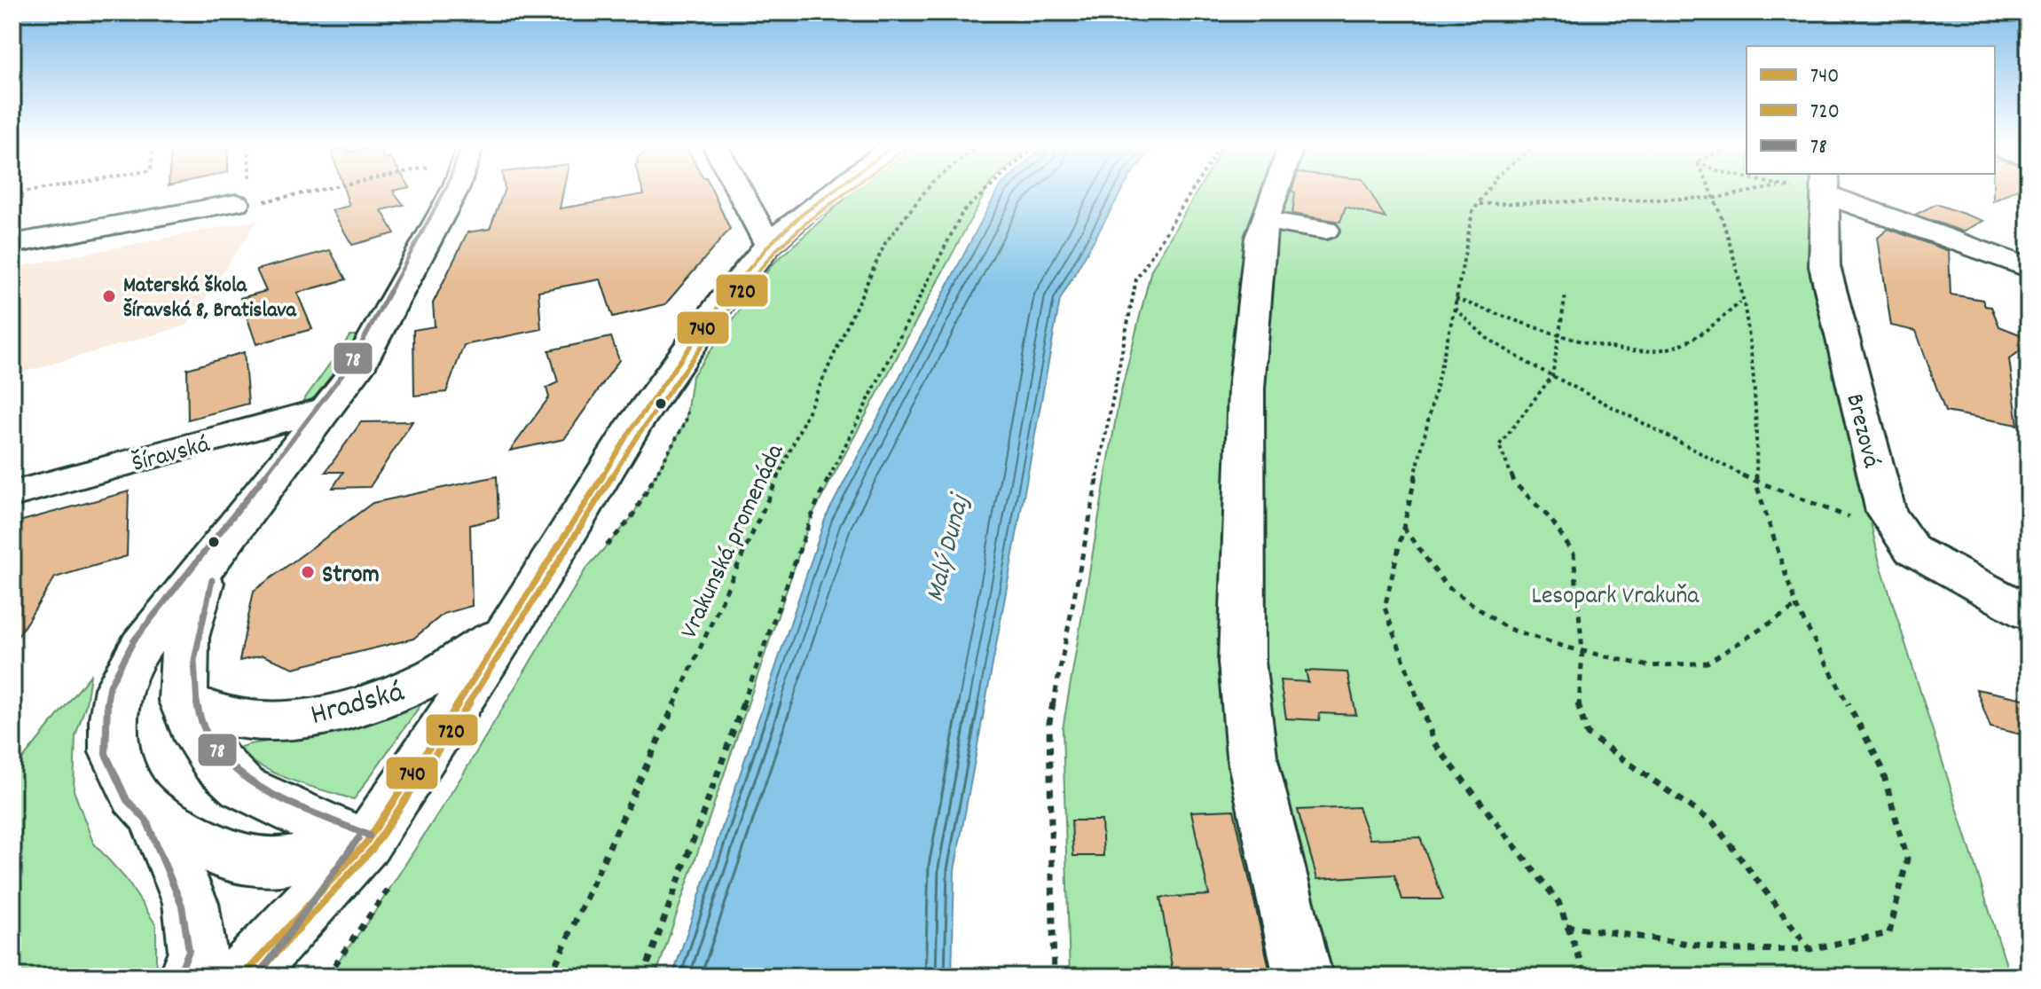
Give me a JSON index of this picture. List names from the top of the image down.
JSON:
{
  "streets": {
    "street": ["Brezová", "Šíravská", "Hradská"],
    "path": ["Vrakunská promenáda"]
  },
  "water": ["Malý Dunaj"],
  "parks": ["Lesopark Vrakuňa"],
  "places": ["Materská škola Šíravská 8, Bratislava", "Strom"],
  "lines": ["transit line 740", "transit line 720", "transit line 78"],
  "legend": ["740", "720", "78"]
}
